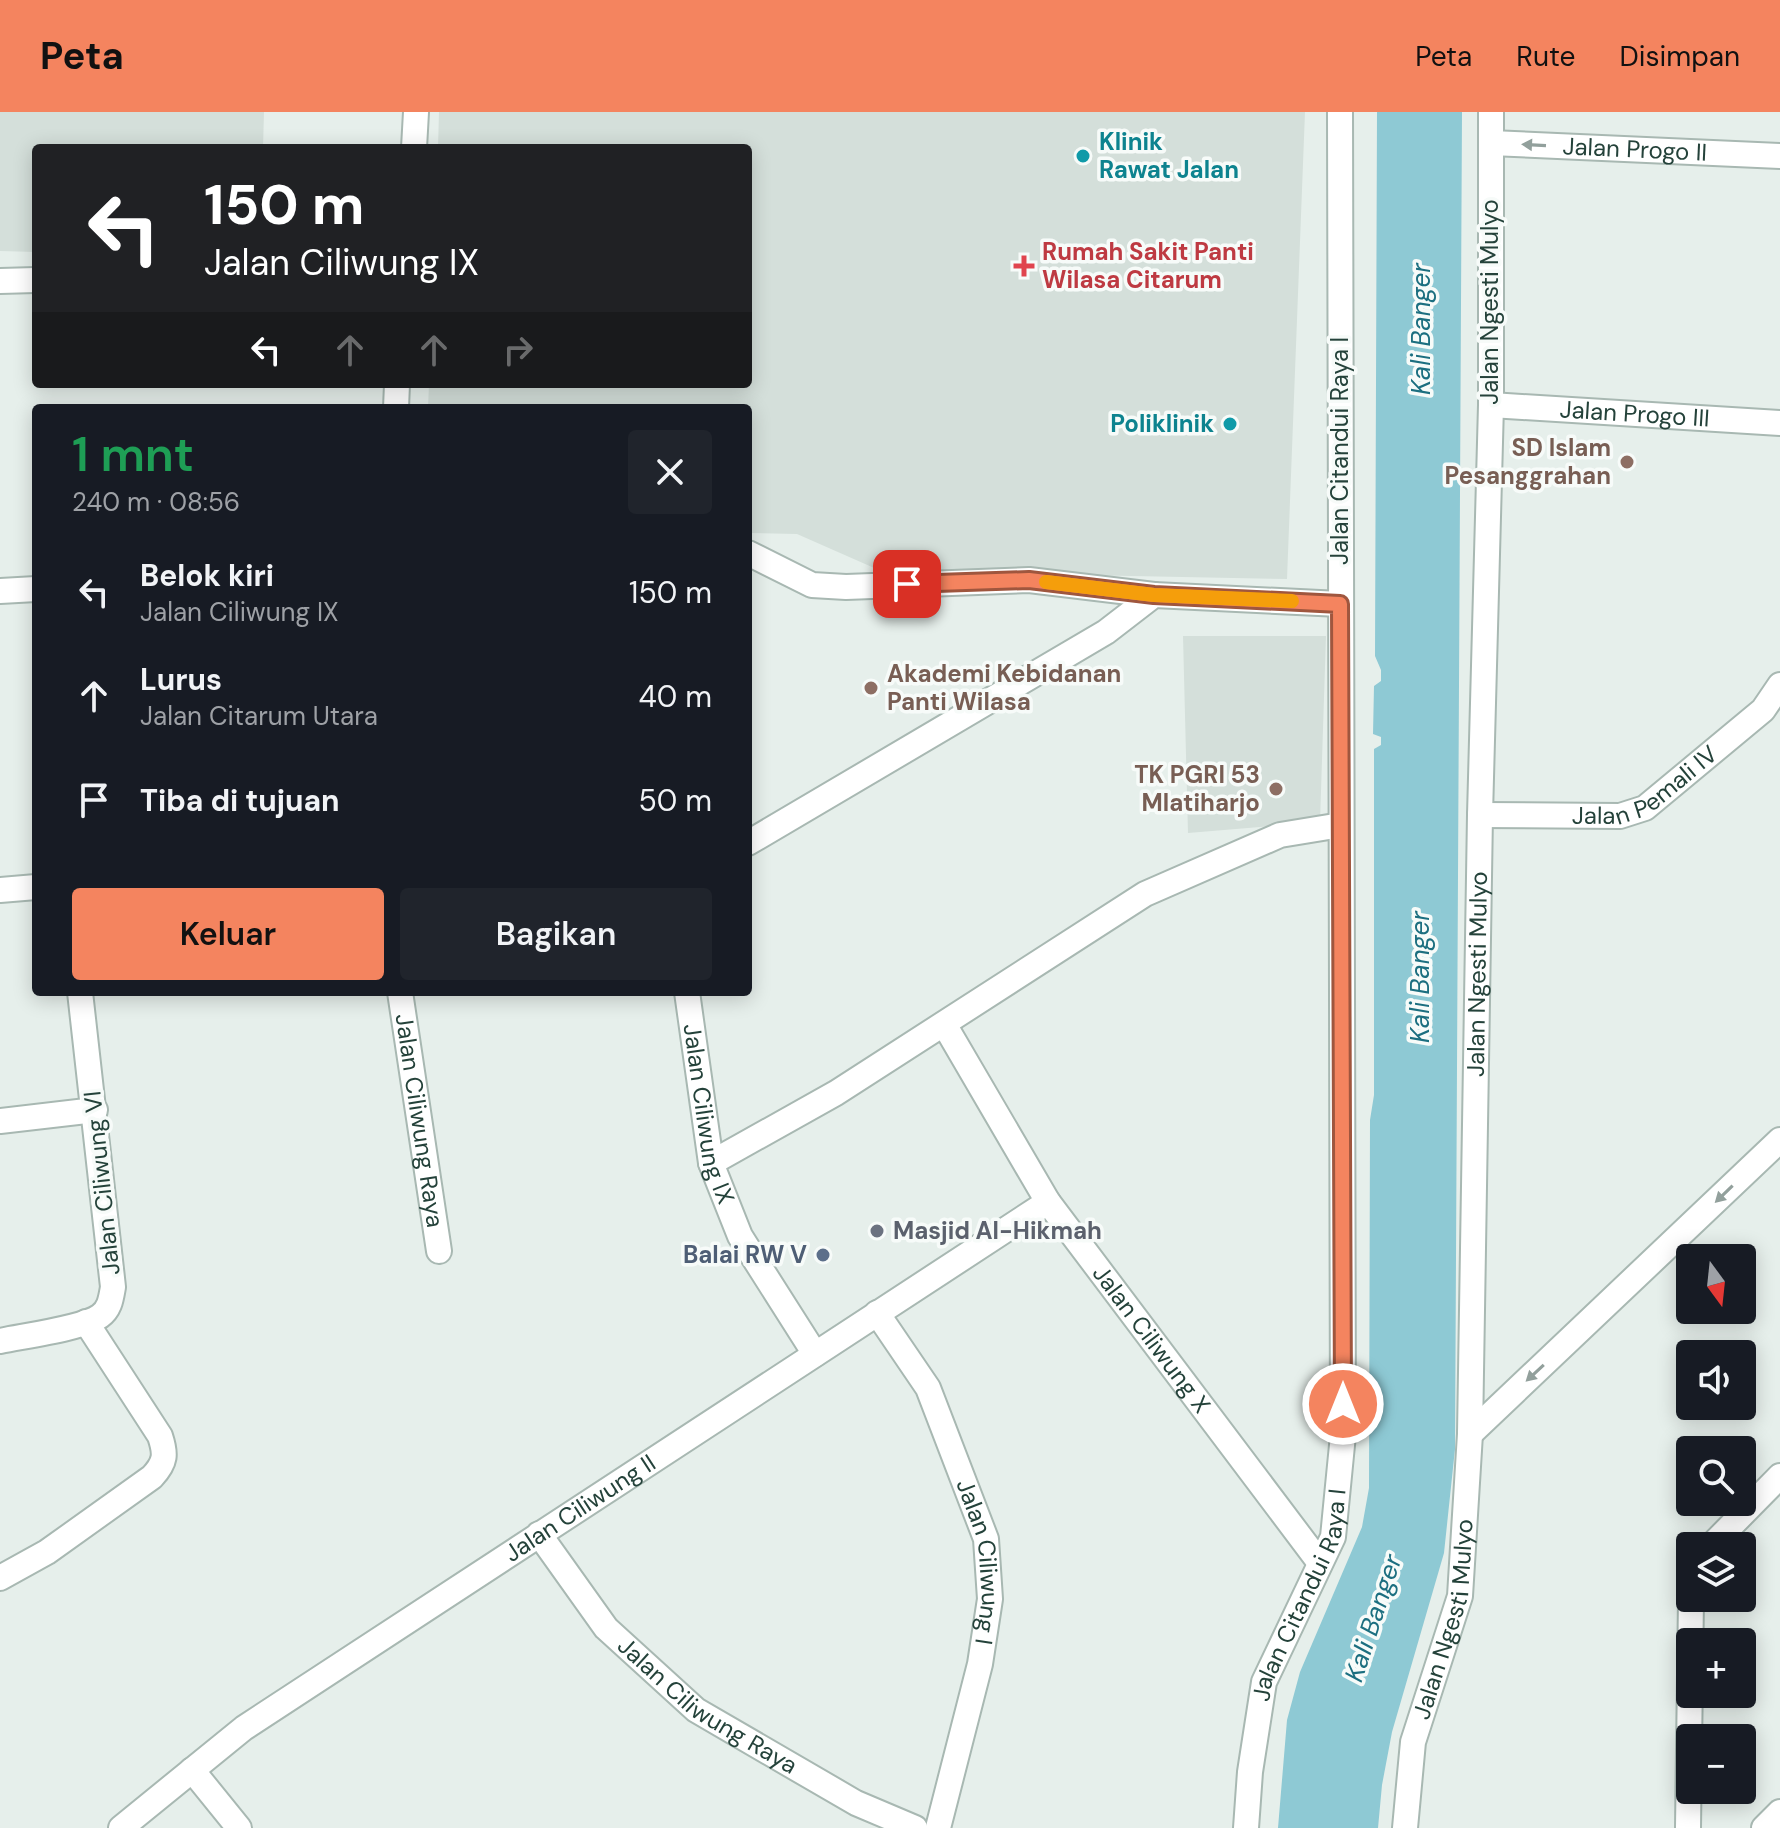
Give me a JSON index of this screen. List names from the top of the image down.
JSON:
{
  "streets": {
    "street": [
      "Jalan Progo II",
      "Jalan Ngesti Mulyo",
      "Jalan Progo III",
      "Jalan Citandui Raya I",
      "Jalan Pemali IV",
      "Jalan Ciliwung IX",
      "Jalan Ciliwung Raya",
      "Jalan Ciliwung VI",
      "Jalan Ciliwung X",
      "Jalan Ciliwung II",
      "Jalan Ciliwung I"
    ]
  },
  "crossings": [
    ["Jalan Progo II", "Jalan Ngesti Mulyo"],
    ["Jalan Ngesti Mulyo", "Jalan Progo III"],
    ["Jalan Ngesti Mulyo", "Jalan Pemali IV"],
    ["Jalan Citandui Raya I", "Jalan Ciliwung X"],
    ["Jalan Ciliwung IX", "Jalan Ciliwung II"],
    ["Jalan Ciliwung Raya", "Jalan Ciliwung II"],
    ["Jalan Ciliwung X", "Jalan Ciliwung II"],
    ["Jalan Ciliwung II", "Jalan Ciliwung I"]
  ],
  "one_way": ["Jalan Progo II"],
  "water": ["Kali Banger"],
  "places": {
    "other": [
      "Klinik Rawat Jalan",
      "Poliklinik",
      "SD Islam Pesanggrahan",
      "Akademi Kebidanan Panti Wilasa",
      "TK PGRI 53 Mlatiharjo",
      "Masjid Al-Hikmah",
      "Balai RW V"
    ],
    "health": ["Rumah Sakit Panti Wilasa Citarum"]
  },
  "north": "bottom",
  "page": {
    "header": "Peta",
    "nav": ["Peta", "Rute", "Disimpan"],
    "turn": ["150 m", "Jalan Ciliwung IX"],
    "heading": ["1 mnt", "240 m · 08:56"],
    "list": [
      {
        "name": "Belok kiri",
        "note": "Jalan Ciliwung IX",
        "value": "150 m"
      },
      {
        "name": "Lurus",
        "note": "Jalan Citarum Utara",
        "value": "40 m"
      },
      {
        "name": "Tiba di tujuan",
        "value": "50 m"
      }
    ],
    "buttons": ["Keluar", "Bagikan"],
    "map_buttons": ["+", "−"]
  }
}
